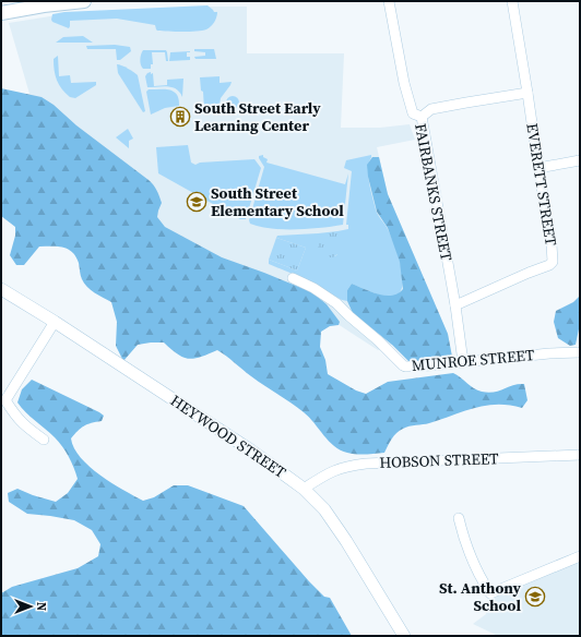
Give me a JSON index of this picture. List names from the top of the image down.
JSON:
{
  "streets": {
    "street": [
      "EVERETT STREET",
      "FAIRBANKS STREET",
      "MUNROE STREET",
      "HEYWOOD STREET",
      "HOBSON STREET"
    ]
  },
  "crossings": [
    ["EVERETT STREET", "FAIRBANKS STREET"],
    ["FAIRBANKS STREET", "MUNROE STREET"],
    ["HEYWOOD STREET", "HOBSON STREET"]
  ],
  "places": {
    "building": ["South Street Early Learning Center"],
    "school or university": ["South Street Elementary School", "St. Anthony School"]
  },
  "north": "right"
}
